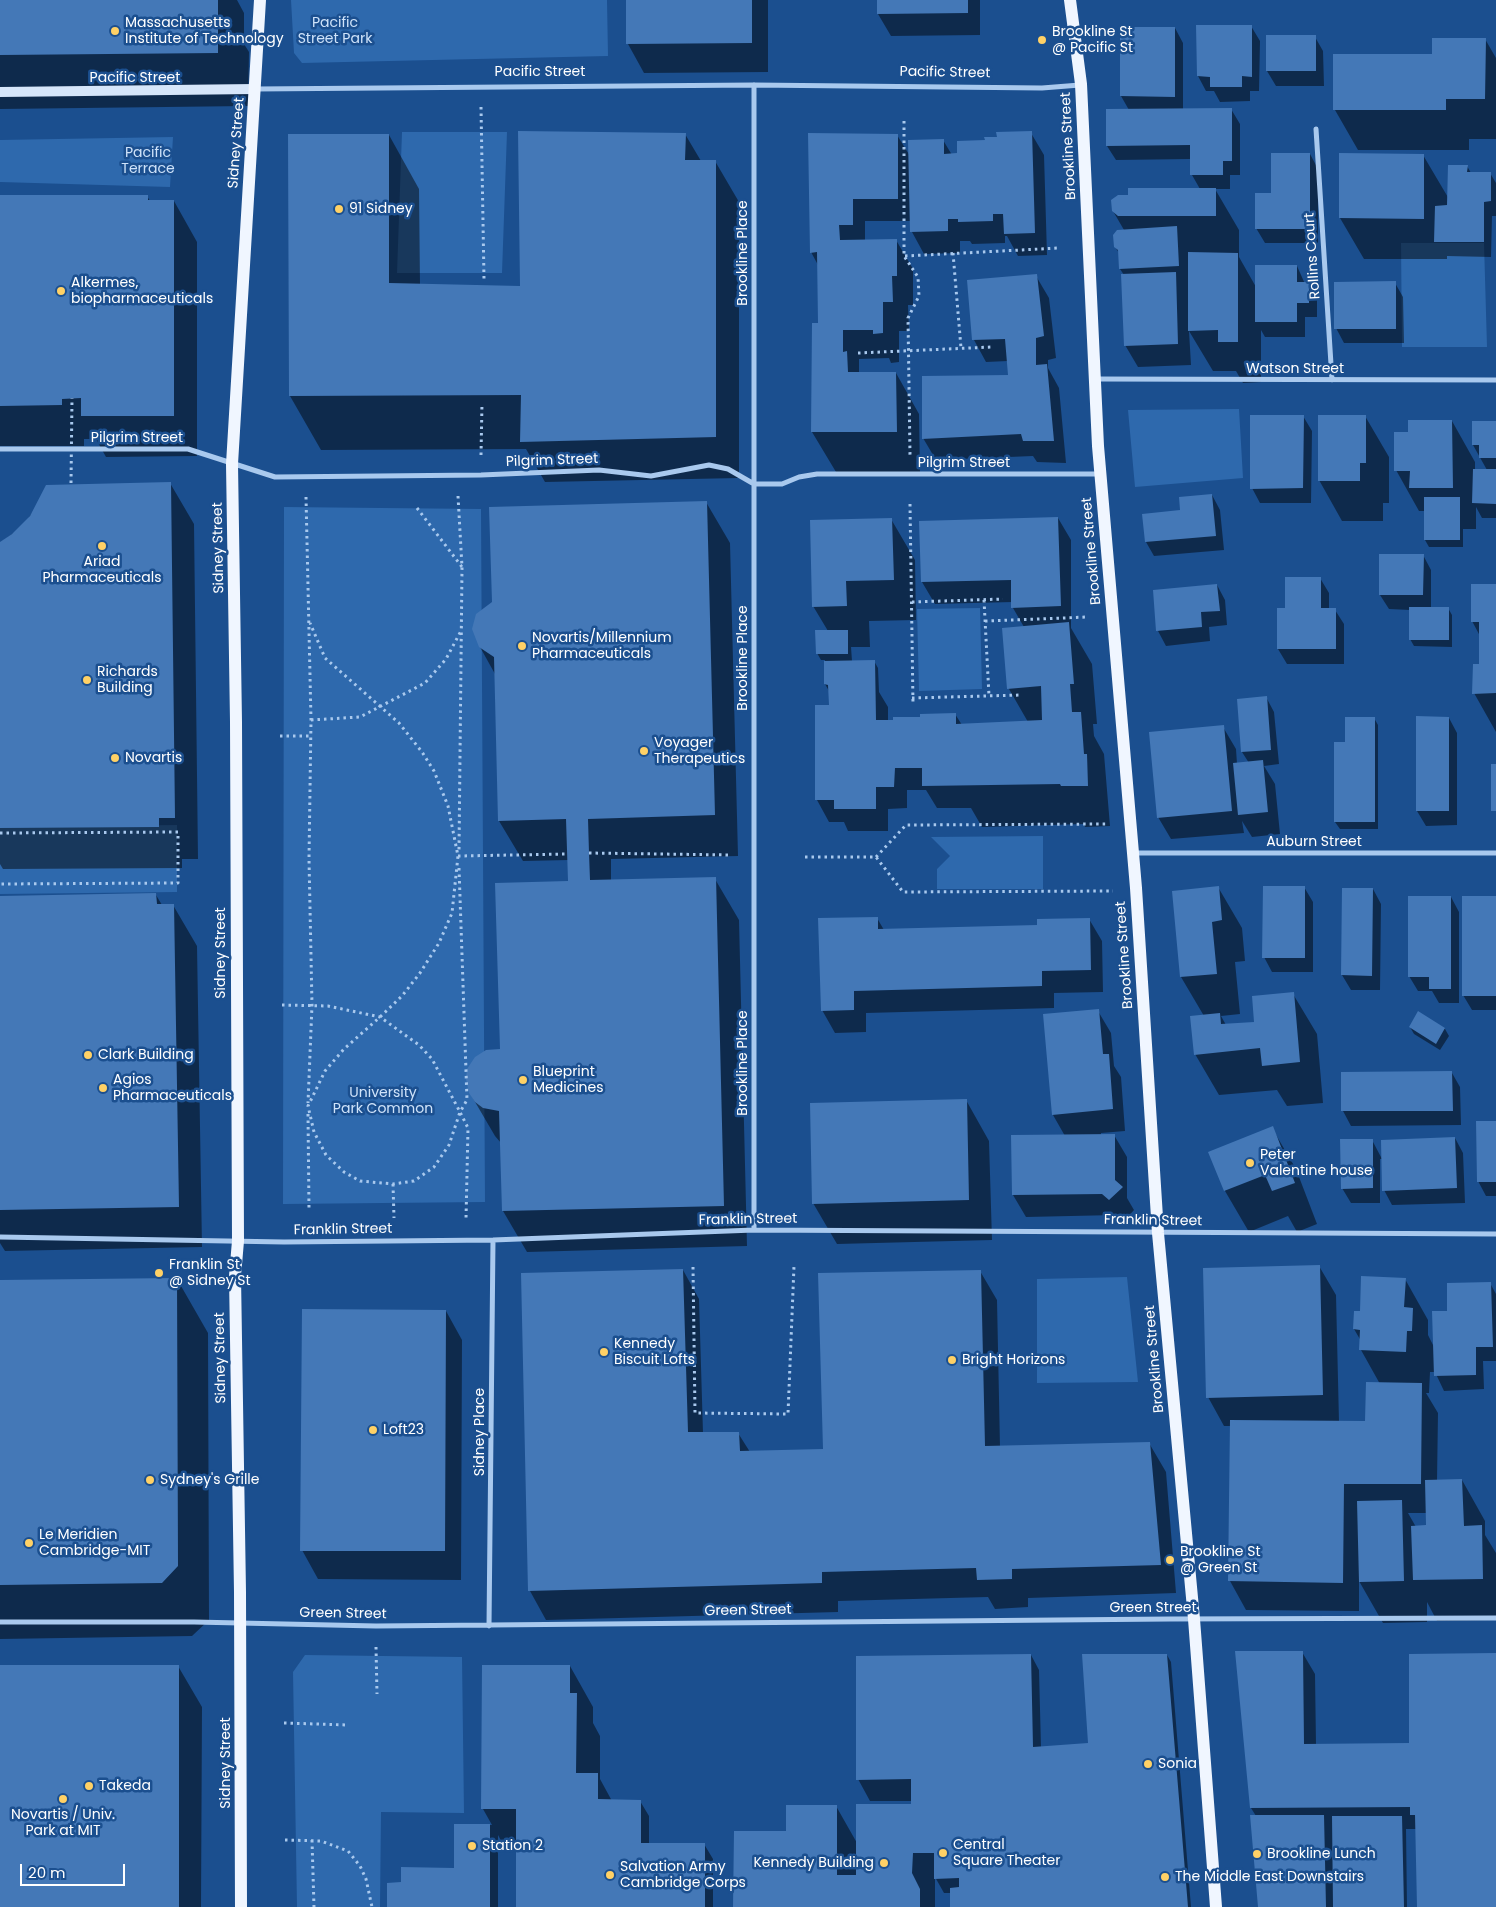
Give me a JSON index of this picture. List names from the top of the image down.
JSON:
{
  "streets": {
    "main road": ["Sidney Street", "Brookline Street"],
    "street": [
      "Pacific Street",
      "Brookline Place",
      "Rollins Court",
      "Watson Street",
      "Pilgrim Street",
      "Auburn Street",
      "Franklin Street",
      "Sidney Place",
      "Green Street"
    ]
  },
  "crossings": [
    ["Pacific Street", "Sidney Street"],
    ["Pacific Street", "Brookline Street"],
    ["Pacific Street", "Brookline Place"],
    ["Sidney Street", "Pilgrim Street"],
    ["Sidney Street", "Franklin Street"],
    ["Sidney Street", "Green Street"],
    ["Brookline Street", "Watson Street"],
    ["Brookline Street", "Pilgrim Street"],
    ["Brookline Street", "Auburn Street"],
    ["Brookline Street", "Franklin Street"],
    ["Brookline Street", "Green Street"],
    ["Brookline Place", "Pilgrim Street"],
    ["Brookline Place", "Franklin Street"],
    ["Rollins Court", "Watson Street"],
    ["Franklin Street", "Sidney Place"],
    ["Sidney Place", "Green Street"]
  ],
  "parks": ["Pacific Street Park", "Pacific Terrace", "University Park Common"],
  "places": [
    "Massachusetts Institute of Technology",
    "Brookline St @ Pacific St",
    "91 Sidney",
    "Alkermes, biopharmaceuticals",
    "Ariad Pharmaceuticals",
    "Novartis/Millennium Pharmaceuticals",
    "Richards Building",
    "Voyager Therapeutics",
    "Novartis",
    "Clark Building",
    "Blueprint Medicines",
    "Agios Pharmaceuticals",
    "Peter Valentine house",
    "Franklin St @ Sidney St",
    "Kennedy Biscuit Lofts",
    "Bright Horizons",
    "Loft23",
    "Sydney's Grille",
    "Le Meridien Cambridge-MIT",
    "Brookline St @ Green St",
    "Sonia",
    "Takeda",
    "Novartis / Univ. Park at MIT",
    "Station 2",
    "Central Square Theater",
    "Brookline Lunch",
    "Kennedy Building",
    "Salvation Army Cambridge Corps",
    "The Middle East Downstairs"
  ],
  "scale_bar": "20 m"
}
